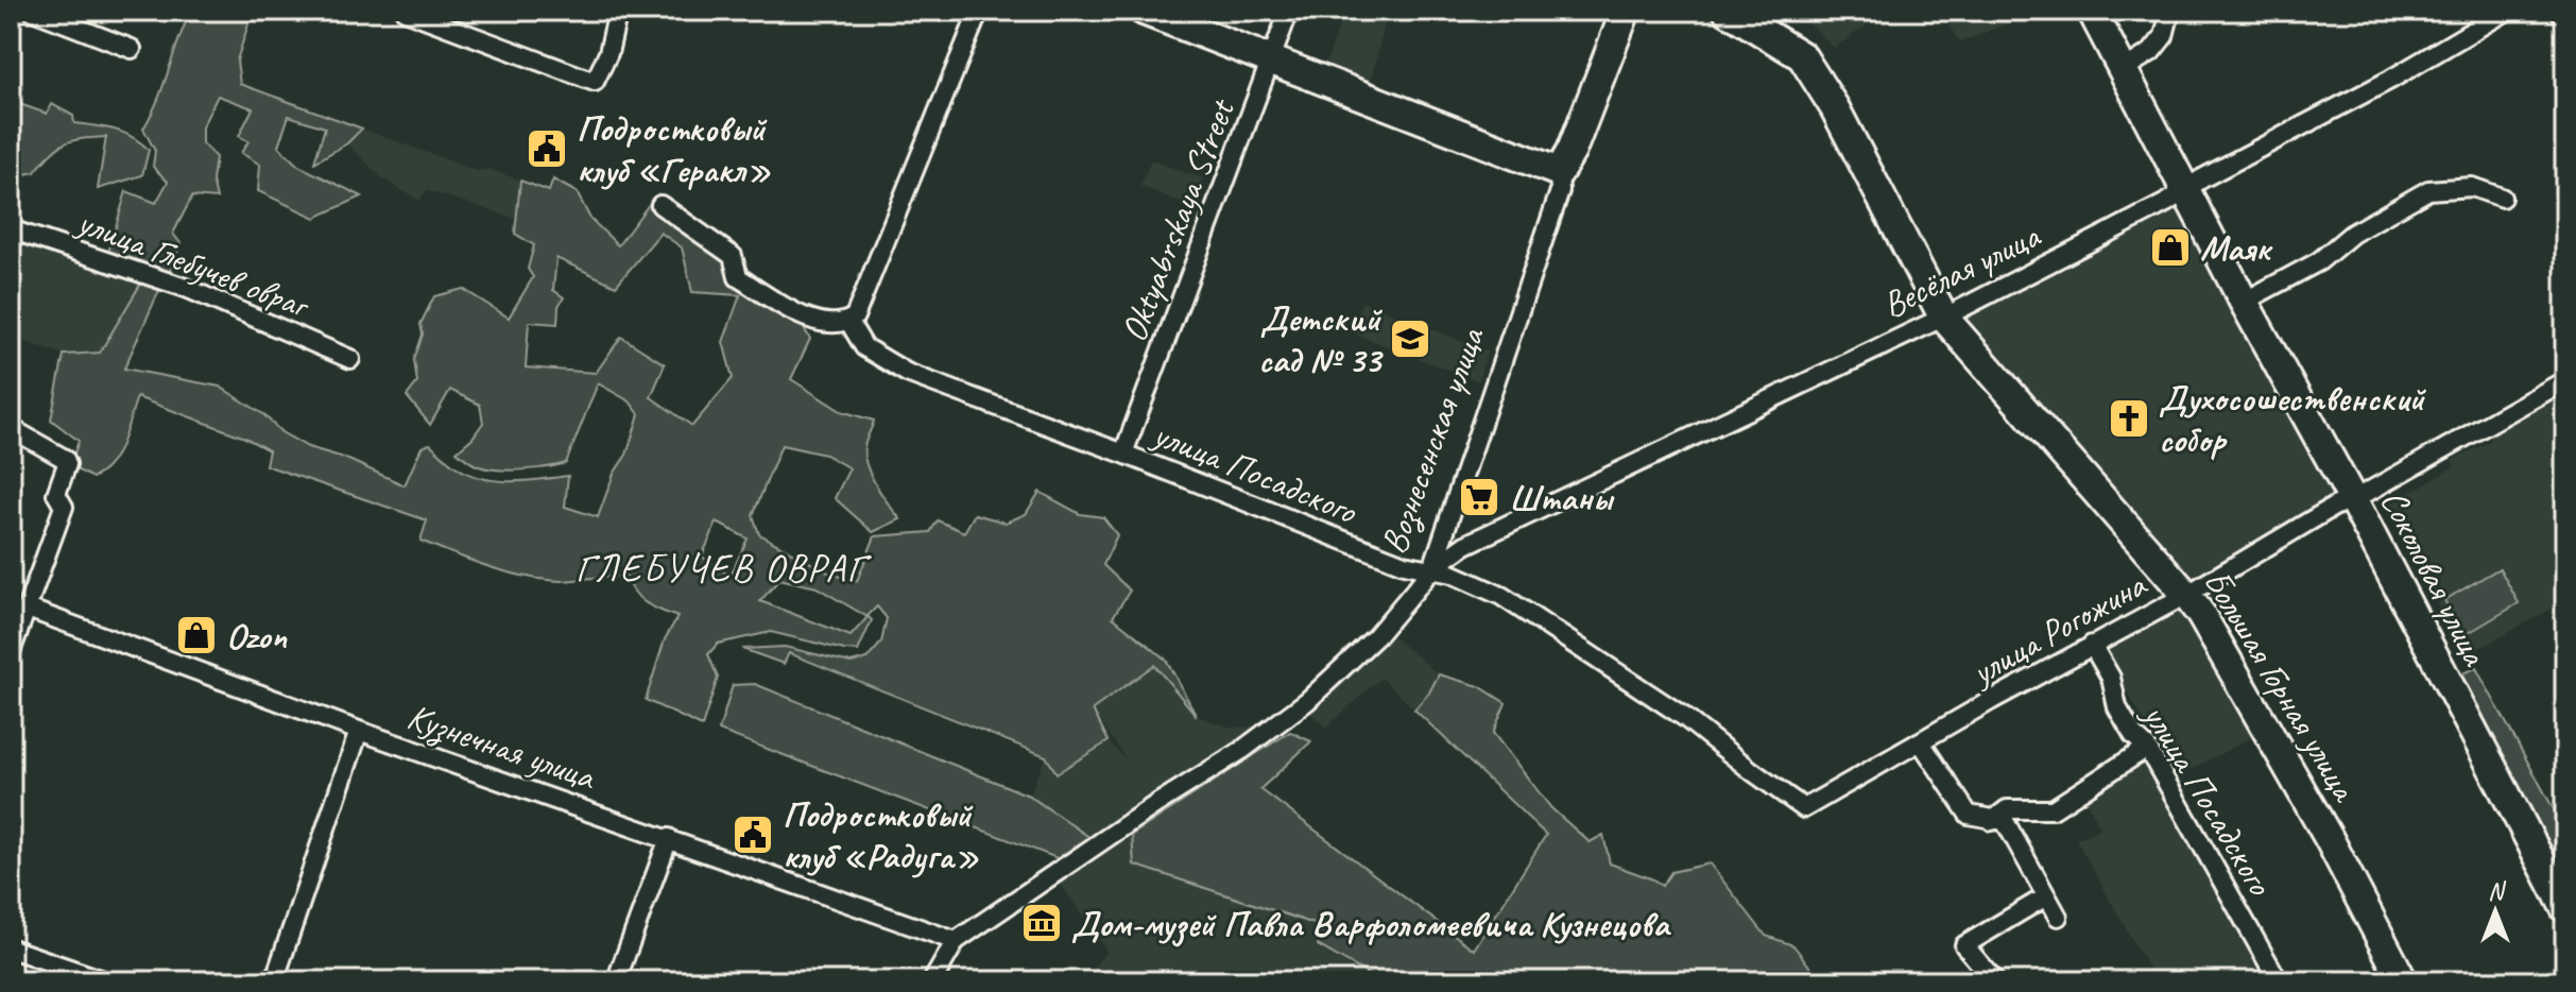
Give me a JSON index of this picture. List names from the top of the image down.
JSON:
{
  "streets": {
    "main road": ["Вознесенская улица", "Соколовая улица", "Большая Горная улица"],
    "street": [
      "Oktyabrskaya Street",
      "улица Глебучев овраг",
      "Весёлая улица",
      "улица Посадского",
      "улица Рогожина",
      "Кузнечная улица"
    ]
  },
  "crossings": [
    ["Oktyabrskaya Street", "улица Посадского"],
    ["Весёлая улица", "Вознесенская улица"],
    ["Весёлая улица", "улица Посадского"],
    ["Весёлая улица", "Соколовая улица"],
    ["Весёлая улица", "Большая Горная улица"],
    ["Вознесенская улица", "улица Посадского"],
    ["Вознесенская улица", "Кузнечная улица"],
    ["улица Посадского", "улица Рогожина"],
    ["Соколовая улица", "улица Рогожина"],
    ["улица Рогожина", "Большая Горная улица"]
  ],
  "districts": ["ГЛЕБУЧЕВ ОВРАГ"],
  "places": {
    "public building": ["Подростковый клуб «Геракл»", "Подростковый клуб «Радуга»"],
    "shop": ["Маяк", "Ozon"],
    "school or university": ["Детский сад № 33"],
    "church": ["Духосошественский собор"],
    "supermarket": ["Штаны"],
    "museum": ["Дом-музей Павла Варфоломеевича Кузнецова"]
  },
  "north": "top"
}
